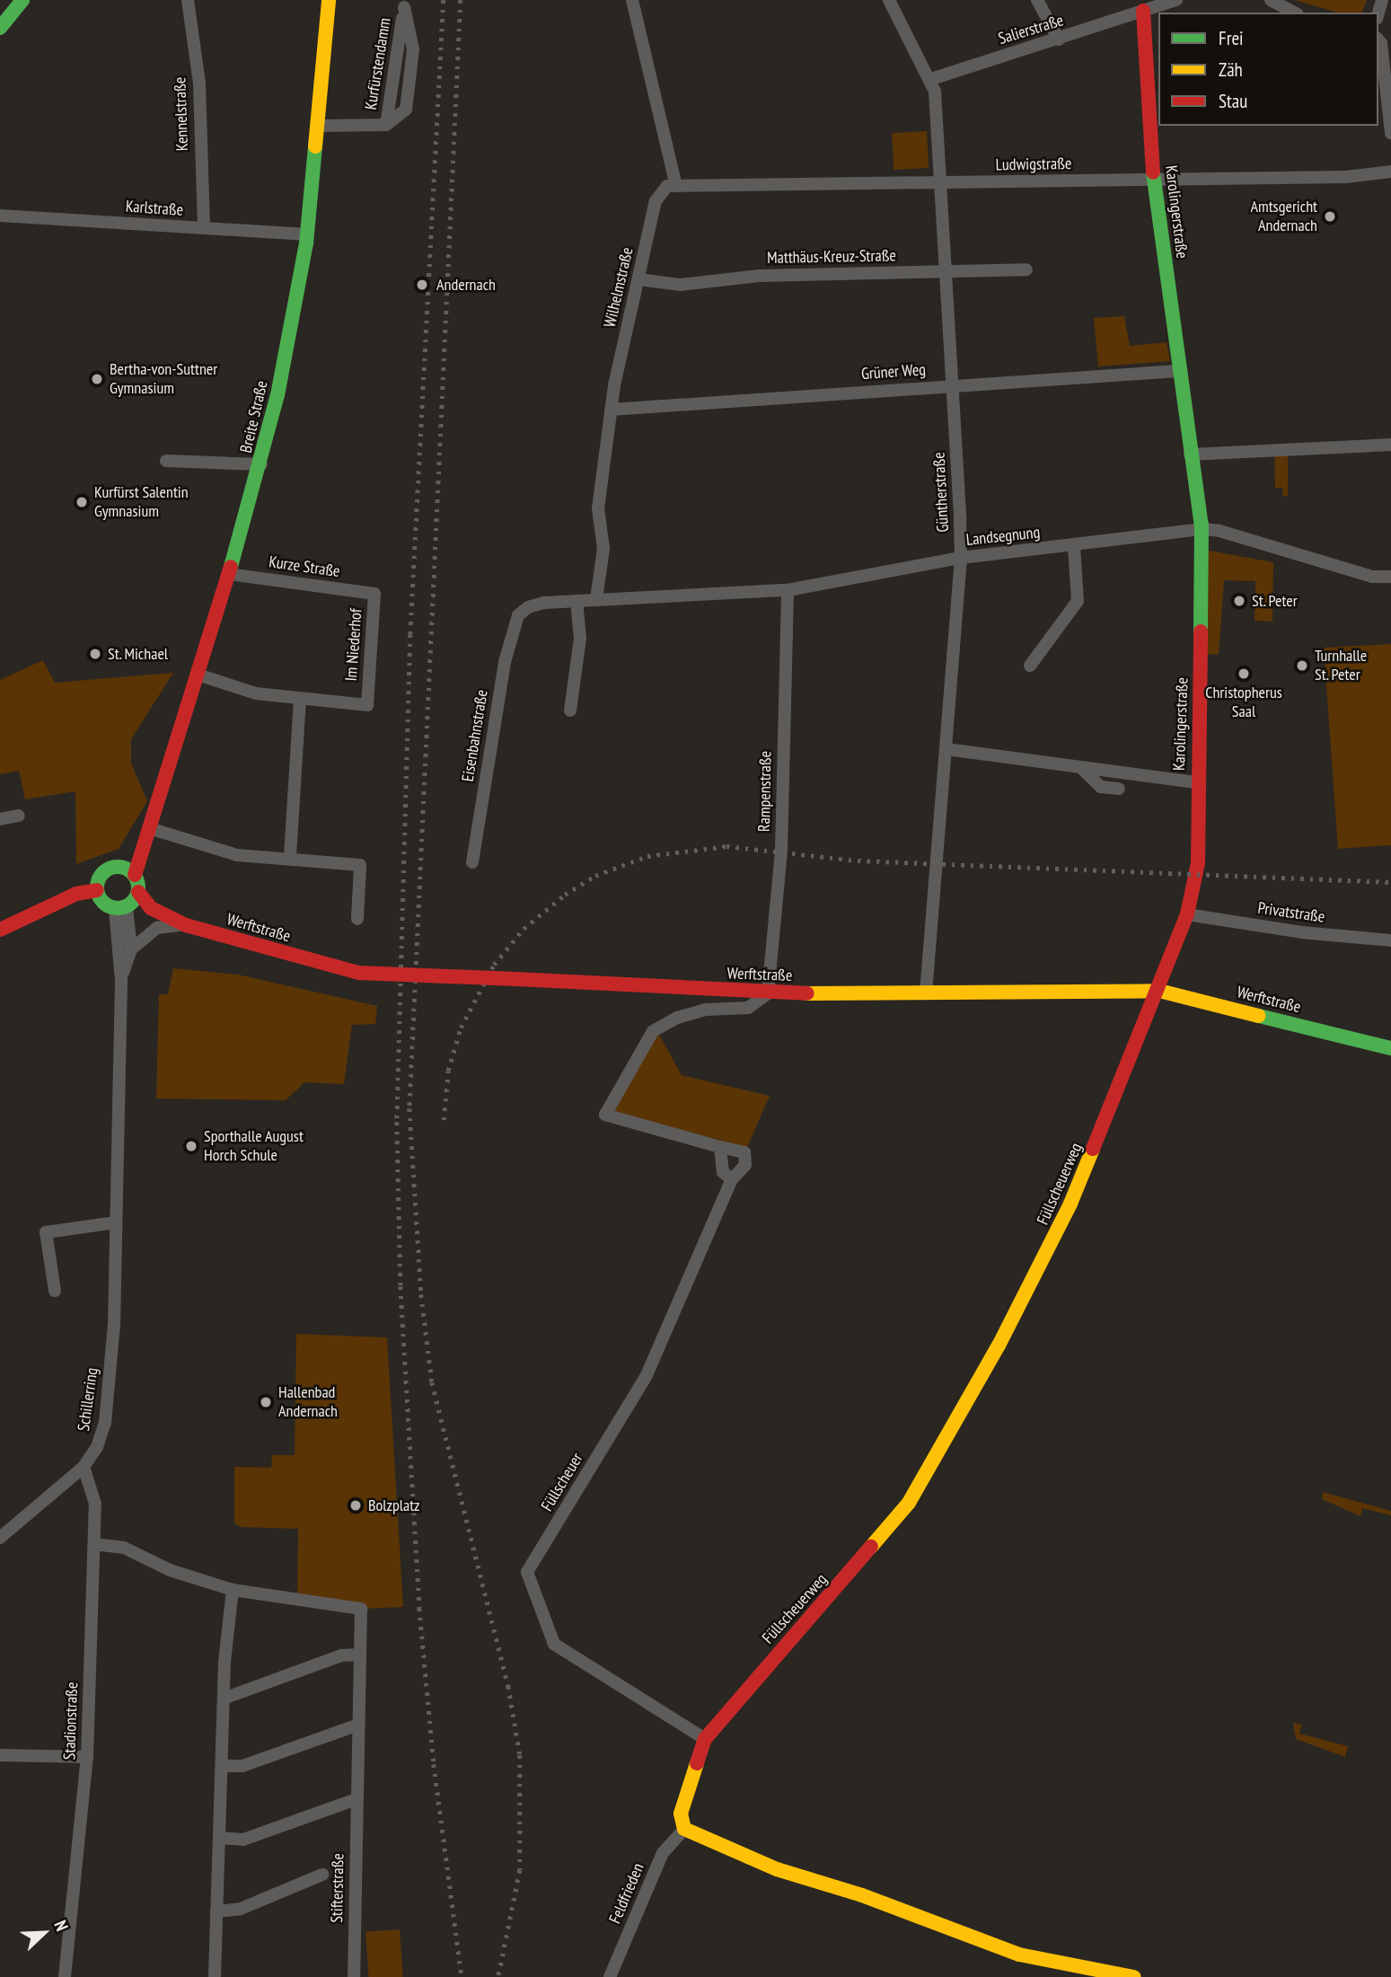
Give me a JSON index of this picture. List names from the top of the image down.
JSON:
{
  "streets": {
    "street": [
      "Salierstraße",
      "Kurfürstendamm",
      "Kennelstraße",
      "Ludwigstraße",
      "Karlstraße",
      "Karolingerstraße",
      "Matthäus-Kreuz-Straße",
      "Wilhelmstraße",
      "Grüner Weg",
      "Breite Straße",
      "Güntherstraße",
      "Landsegnung",
      "Kurze Straße",
      "Im Niederhof",
      "Eisenbahnstraße",
      "Rampenstraße",
      "Privatstraße",
      "Werftstraße",
      "Füllscheuerweg",
      "Schillerring",
      "Füllscheuer",
      "Stadionstraße",
      "Stifterstraße",
      "Feldfrieden"
    ]
  },
  "crossings": [
    ["Salierstraße", "Karolingerstraße"],
    ["Salierstraße", "Güntherstraße"],
    ["Kurfürstendamm", "Breite Straße"],
    ["Kennelstraße", "Karlstraße"],
    ["Ludwigstraße", "Karolingerstraße"],
    ["Ludwigstraße", "Wilhelmstraße"],
    ["Ludwigstraße", "Güntherstraße"],
    ["Karlstraße", "Breite Straße"],
    ["Karolingerstraße", "Grüner Weg"],
    ["Karolingerstraße", "Landsegnung"],
    ["Karolingerstraße", "Privatstraße"],
    ["Karolingerstraße", "Werftstraße"],
    ["Karolingerstraße", "Füllscheuerweg"],
    ["Matthäus-Kreuz-Straße", "Wilhelmstraße"],
    ["Matthäus-Kreuz-Straße", "Güntherstraße"],
    ["Wilhelmstraße", "Grüner Weg"],
    ["Wilhelmstraße", "Landsegnung"],
    ["Grüner Weg", "Güntherstraße"],
    ["Breite Straße", "Kurze Straße"],
    ["Breite Straße", "Im Niederhof"],
    ["Breite Straße", "Werftstraße"],
    ["Breite Straße", "Schillerring"],
    ["Güntherstraße", "Landsegnung"],
    ["Güntherstraße", "Werftstraße"],
    ["Landsegnung", "Eisenbahnstraße"],
    ["Landsegnung", "Rampenstraße"],
    ["Kurze Straße", "Im Niederhof"],
    ["Rampenstraße", "Werftstraße"],
    ["Rampenstraße", "Füllscheuer"],
    ["Werftstraße", "Füllscheuerweg"],
    ["Werftstraße", "Schillerring"],
    ["Werftstraße", "Füllscheuer"],
    ["Füllscheuerweg", "Füllscheuer"],
    ["Füllscheuerweg", "Feldfrieden"],
    ["Schillerring", "Stadionstraße"],
    ["Stadionstraße", "Stifterstraße"]
  ],
  "places": [
    "Amtsgericht Andernach",
    "Andernach",
    "Bertha-von-Suttner Gymnasium",
    "Kurfürst Salentin Gymnasium",
    "St. Peter",
    "St. Michael",
    "Turnhalle St. Peter",
    "Christopherus Saal",
    "Sporthalle August Horch Schule",
    "Hallenbad Andernach",
    "Bolzplatz"
  ],
  "legend": ["Frei", "Zäh", "Stau"],
  "north": "top right"
}
